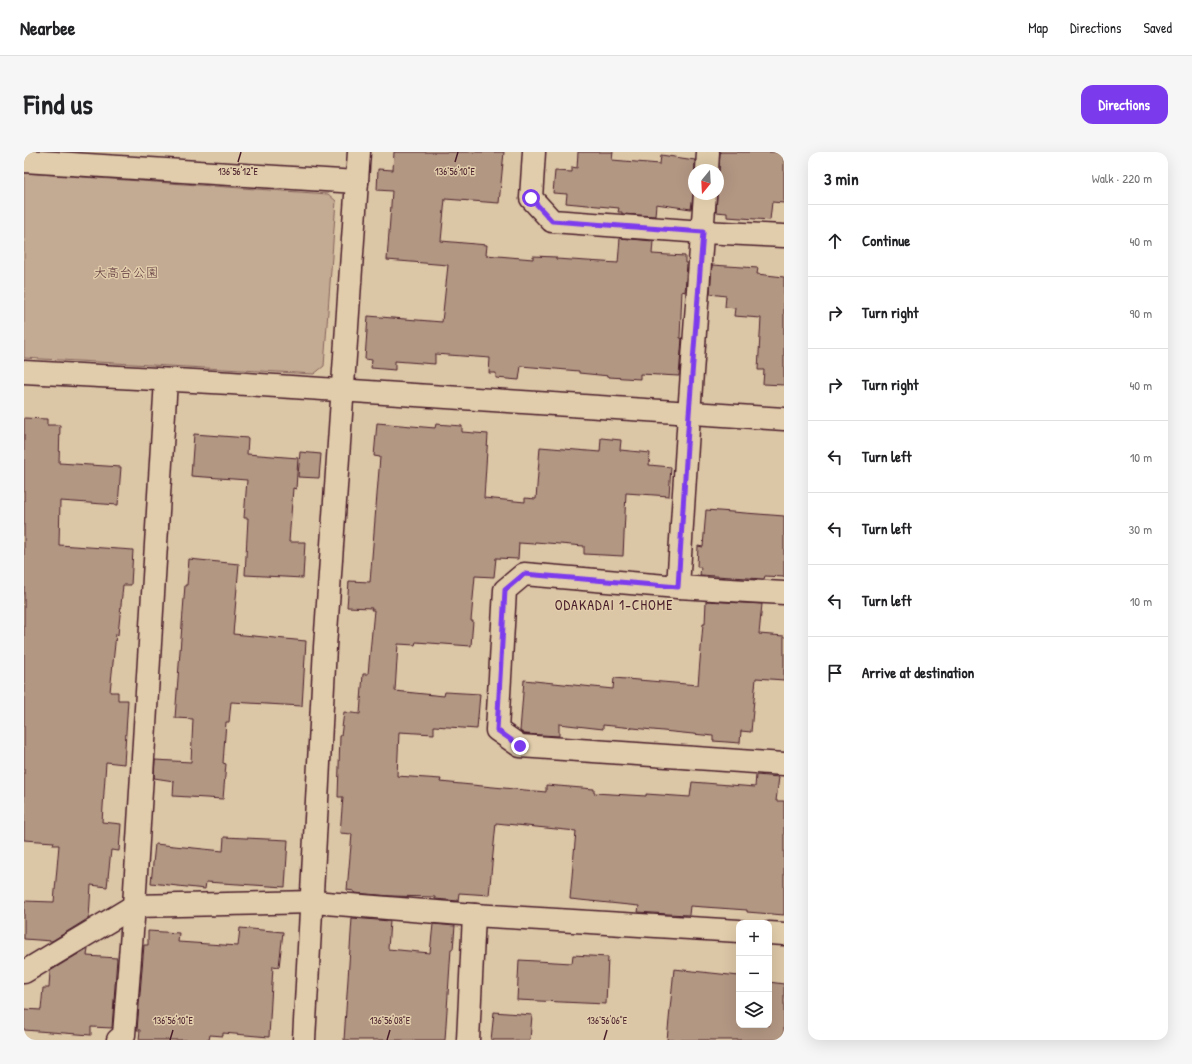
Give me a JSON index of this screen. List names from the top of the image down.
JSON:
{
  "districts": ["ODAKADAI 1-CHOME"],
  "parks": ["大高台公園"],
  "north": "bottom",
  "page": {
    "header": "Nearbee",
    "nav": ["Map", "Directions", "Saved"],
    "title": "Find us",
    "buttons": "Directions",
    "heading": ["3 min", "Walk · 220 m"],
    "list": [
      ["Continue", "40 m"],
      ["Turn right", "90 m"],
      ["Turn right", "40 m"],
      ["Turn left", "10 m"],
      ["Turn left", "30 m"],
      ["Turn left", "10 m"],
      "Arrive at destination"
    ],
    "map_buttons": ["+", "−"]
  },
  "coordinates": [
    "136°56'12\"E",
    "136°56'10\"E",
    "136°56'08\"E",
    "136°56'06\"E"
  ]
}
